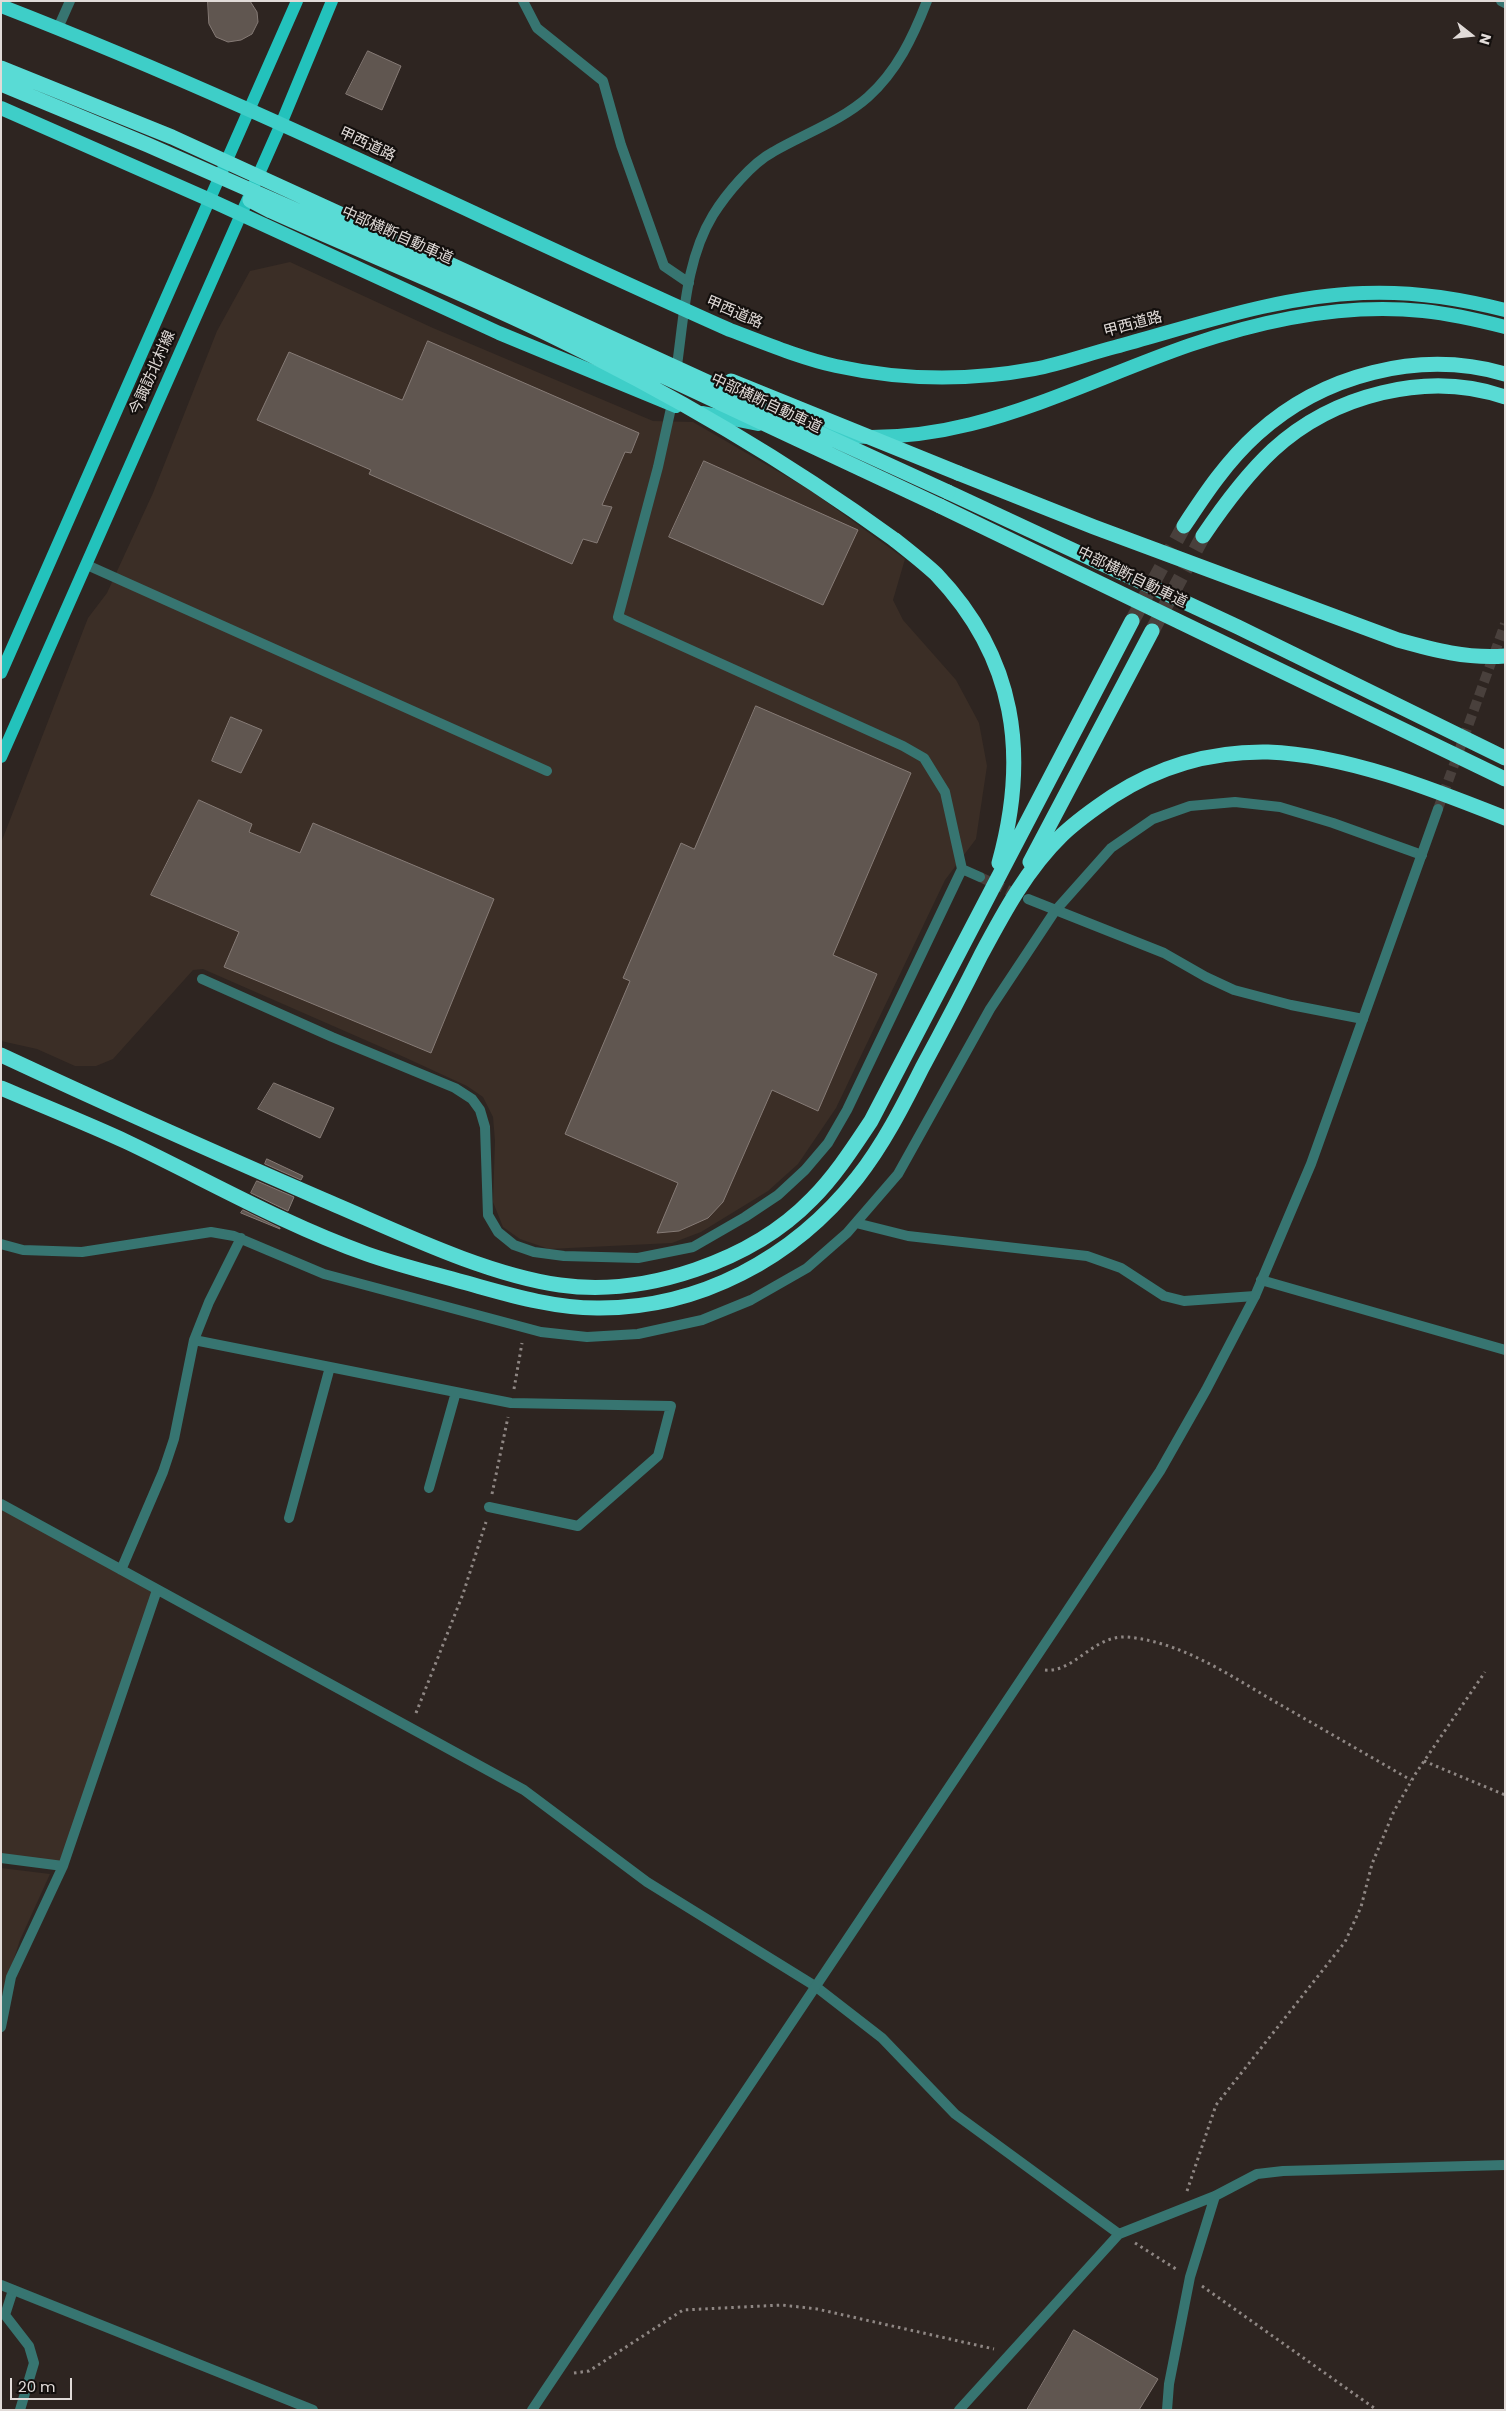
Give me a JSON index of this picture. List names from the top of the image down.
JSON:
{
  "streets": {
    "highway": ["甲西道路", "中部横断自動車道"],
    "main road": ["今諏訪北村線"]
  },
  "crossings": [
    ["甲西道路", "今諏訪北村線"]
  ],
  "scale_bar": "20 m",
  "north": "right"
}
